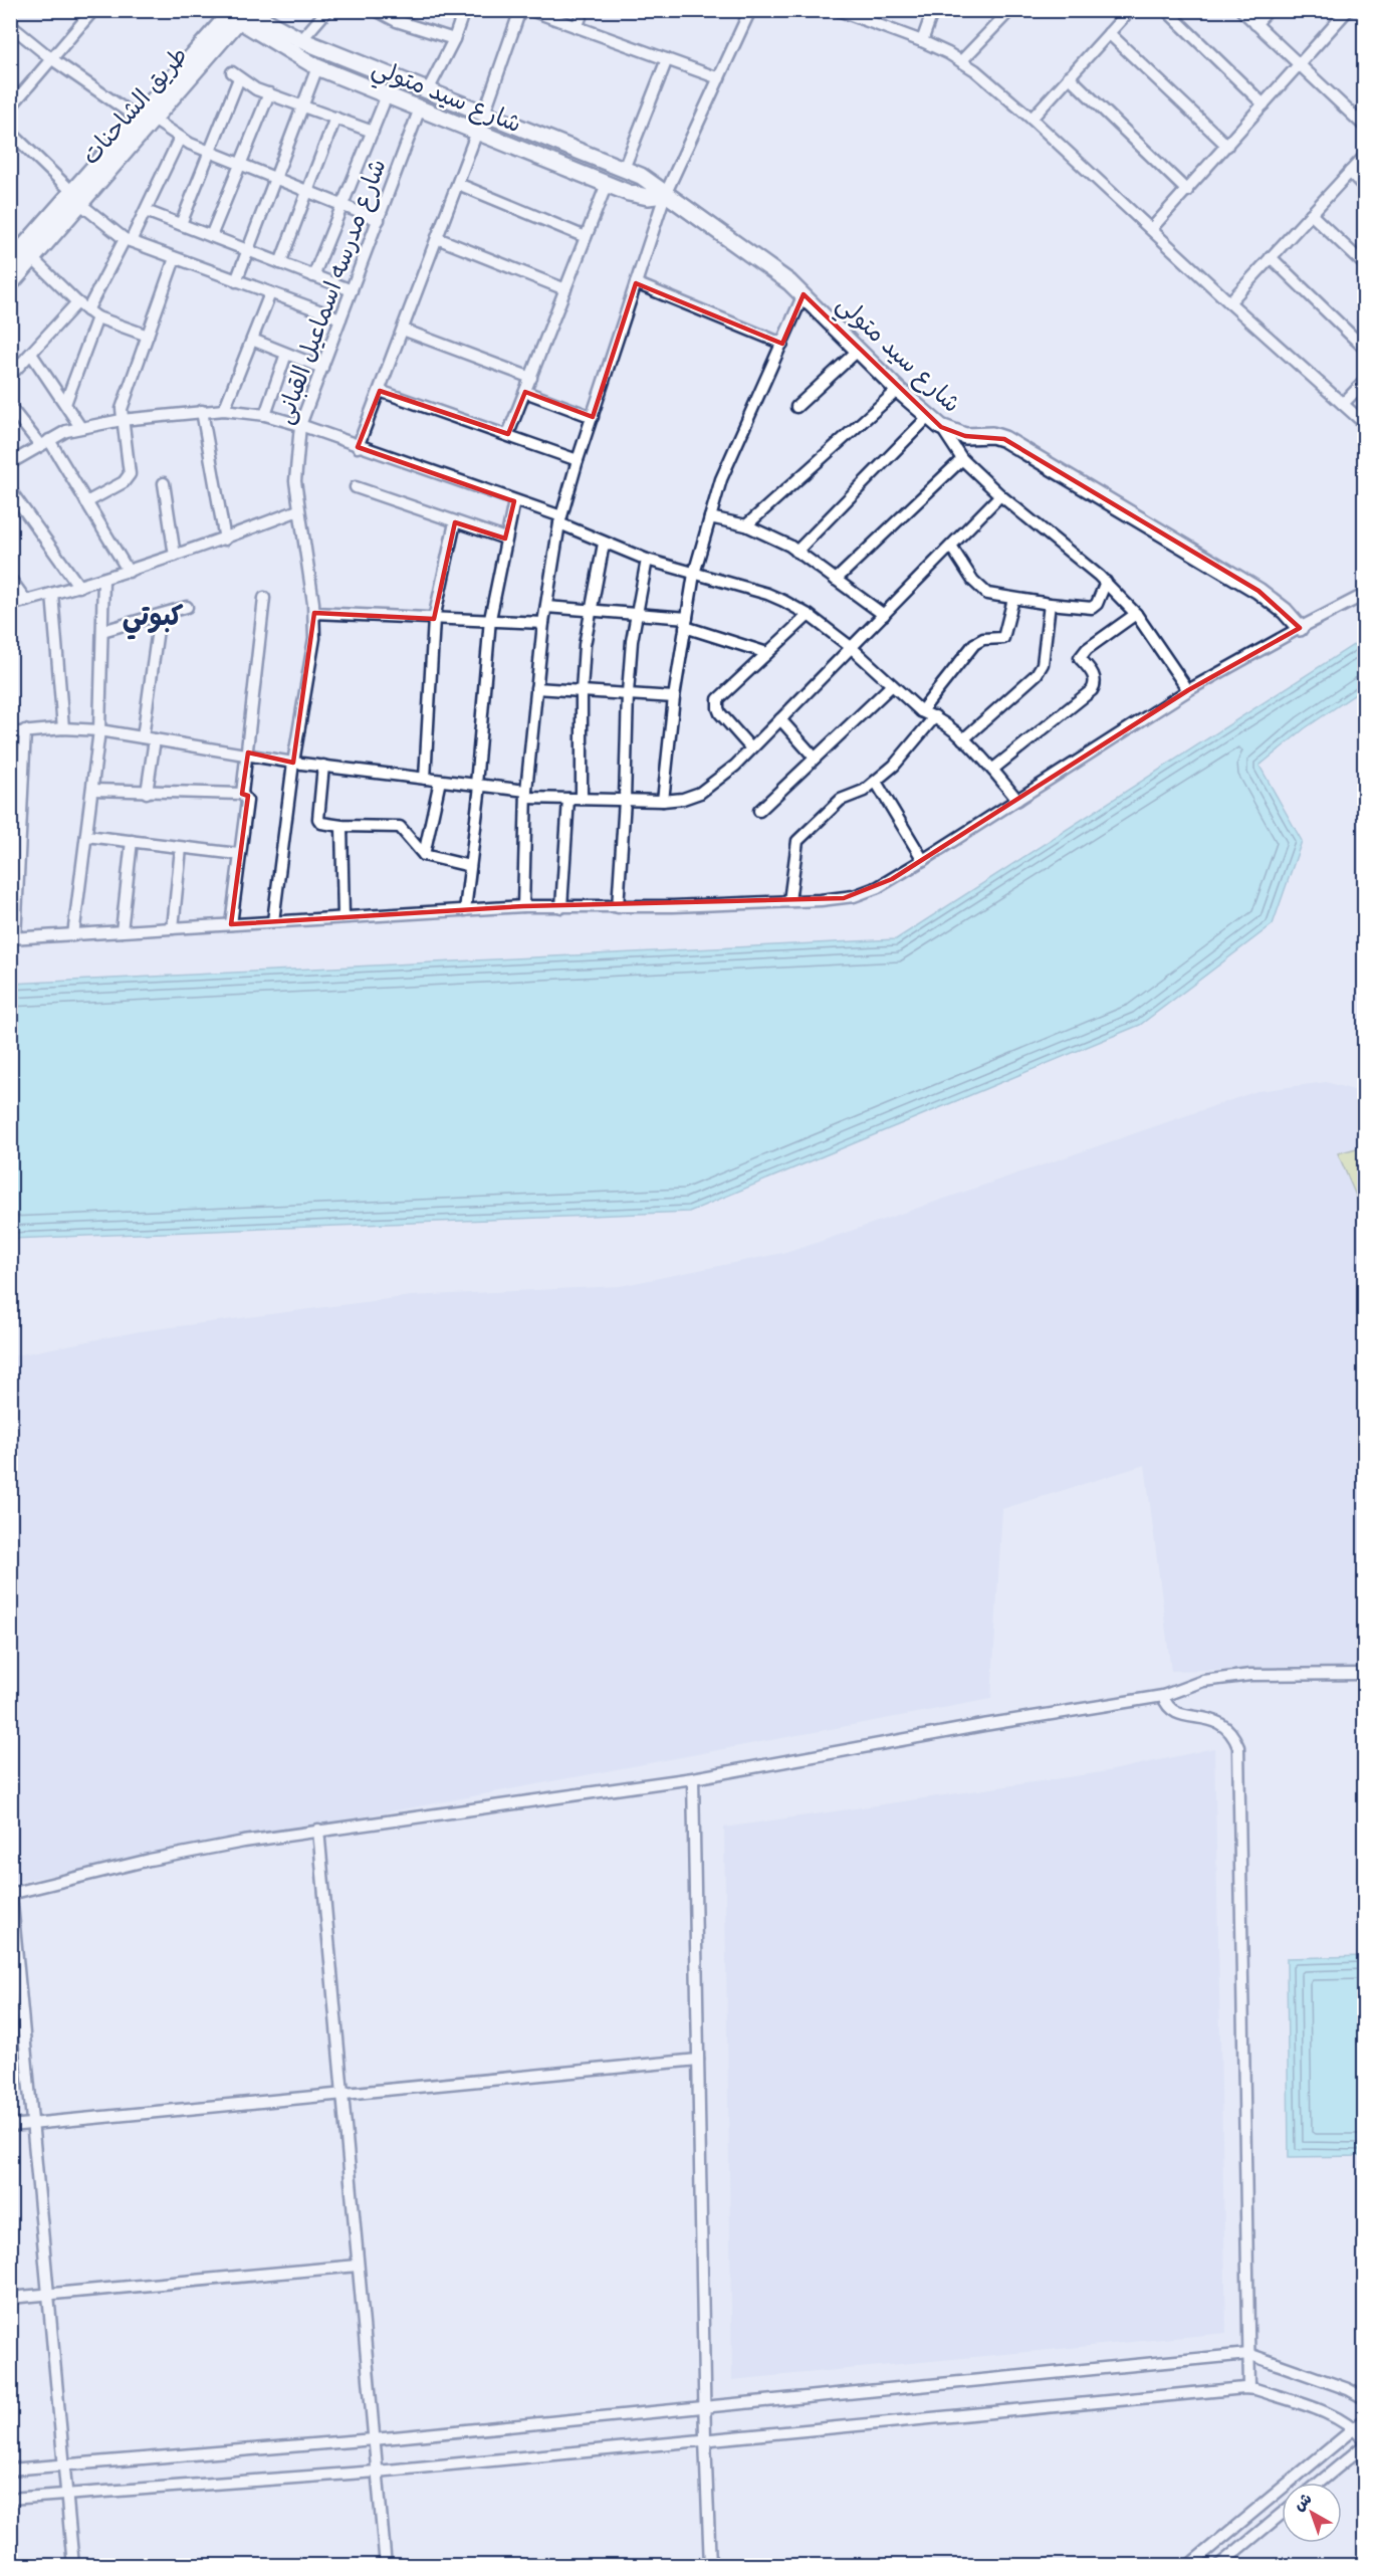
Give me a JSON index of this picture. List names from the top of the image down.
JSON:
{
  "streets": {
    "street": ["شارع سيد متولي", "طريق الشاحنات", "شارع مدرسه اسماعيل القبانى"]
  },
  "crossings": [
    ["شارع سيد متولي", "طريق الشاحنات"],
    ["شارع سيد متولي", "شارع مدرسه اسماعيل القبانى"]
  ],
  "districts": ["كبوتي"],
  "north": "top left"
}
